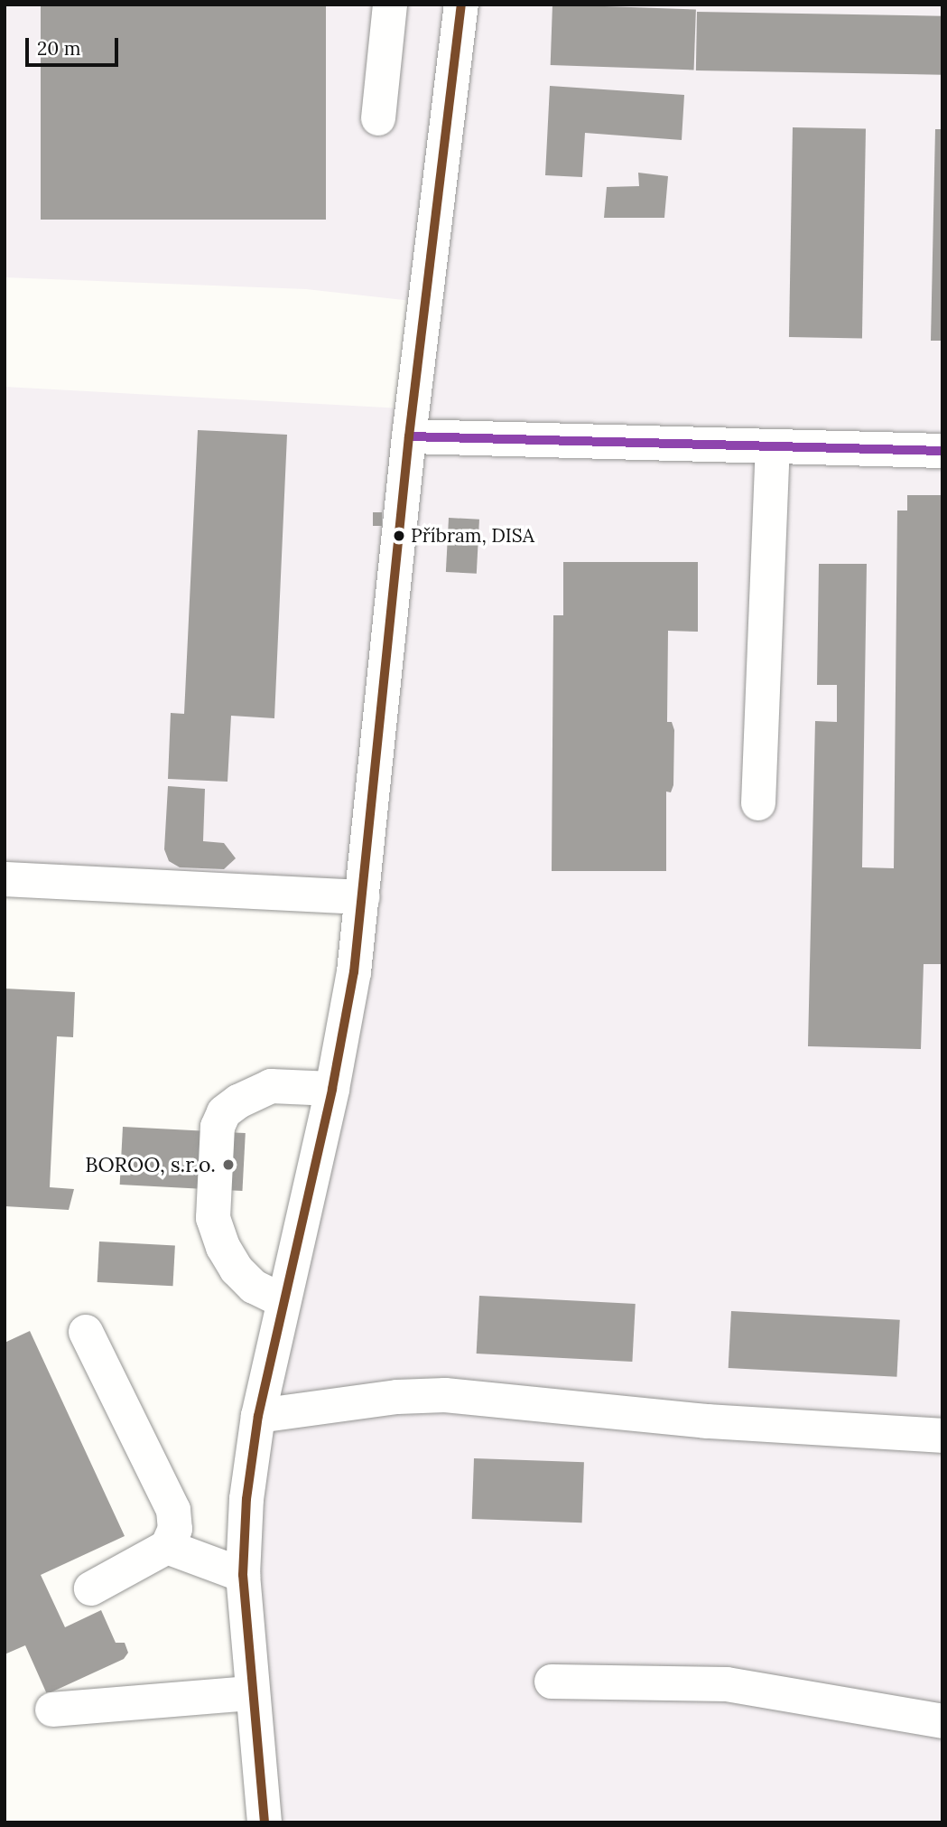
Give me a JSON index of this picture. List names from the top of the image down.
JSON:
{
  "places": ["Příbram, DISA", "BOROO, s.r.o."],
  "scale_bar": "20 m"
}
